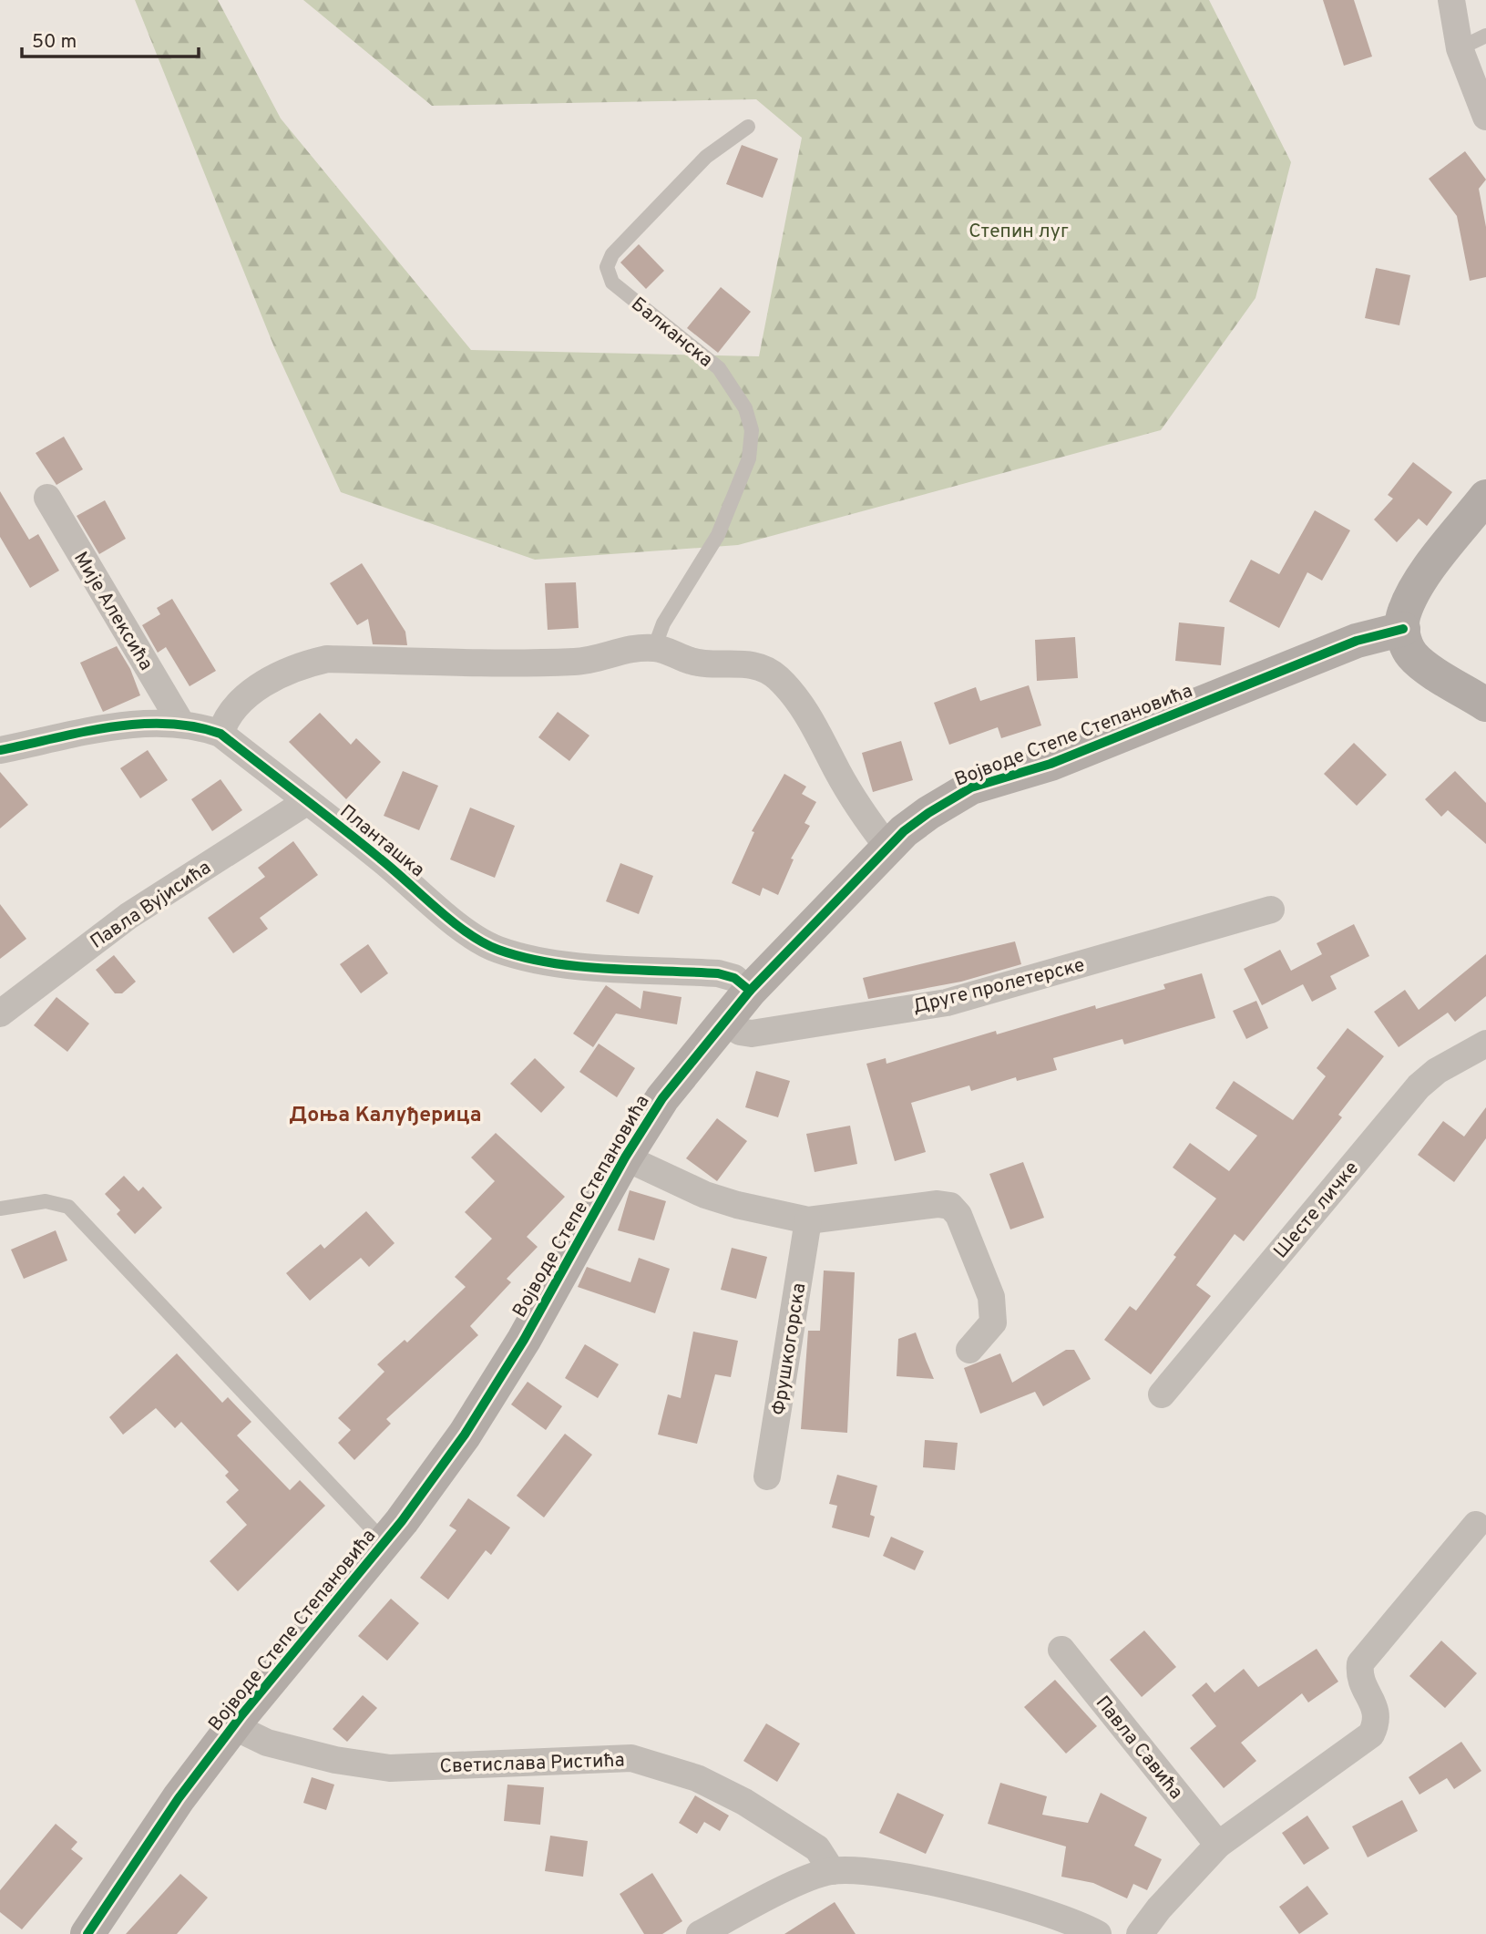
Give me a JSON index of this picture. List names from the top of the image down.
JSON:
{
  "streets": {
    "street": [
      "Мије Алексића",
      "Војводе Степе Степановића",
      "Планташка",
      "Павла Вујисића",
      "Друге пролетерске",
      "Шесте личке",
      "Фрушкогорска",
      "Павла Савића",
      "Светислава Ристића"
    ],
    "lane": ["Балканска"]
  },
  "crossings": [
    ["Мије Алексића", "Планташка"],
    ["Војводе Степе Степановића", "Планташка"],
    ["Војводе Степе Степановића", "Друге пролетерске"],
    ["Војводе Степе Степановића", "Светислава Ристића"],
    ["Планташка", "Павла Вујисића"]
  ],
  "districts": ["Доња Калуђерица"],
  "parks": ["Степин луг"],
  "scale_bar": "50 m"
}
